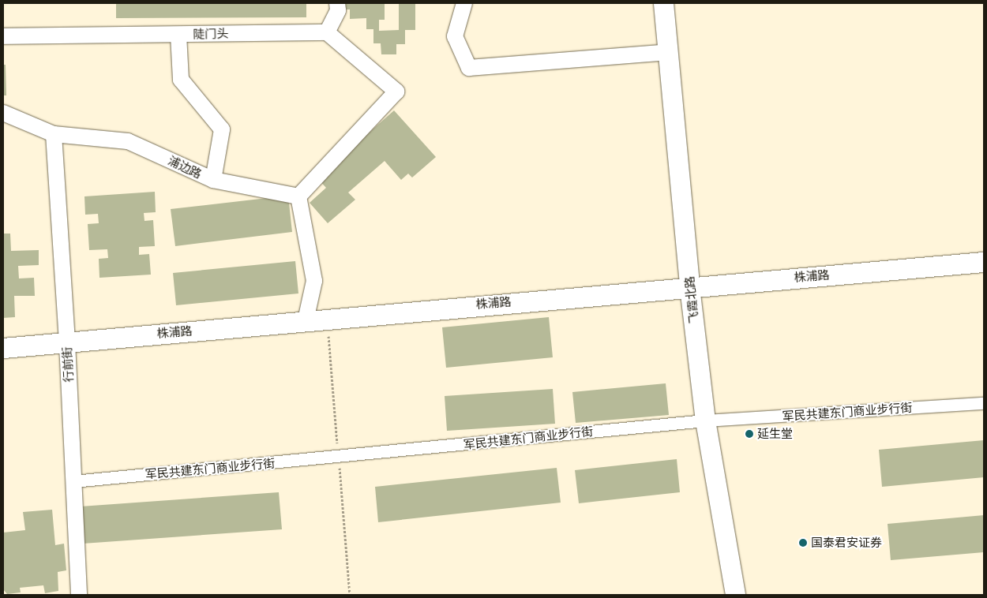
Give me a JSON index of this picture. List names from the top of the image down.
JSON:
{
  "streets": {
    "street": [
      "陡门头",
      "浦边路",
      "株浦路",
      "飞霞北路",
      "行前街",
      "军民共建东门商业步行街"
    ]
  },
  "crossings": [
    ["陡门头", "浦边路"],
    ["浦边路", "行前街"],
    ["株浦路", "飞霞北路"],
    ["株浦路", "行前街"],
    ["飞霞北路", "军民共建东门商业步行街"],
    ["行前街", "军民共建东门商业步行街"]
  ],
  "places": ["延生堂", "国泰君安证券"]
}
